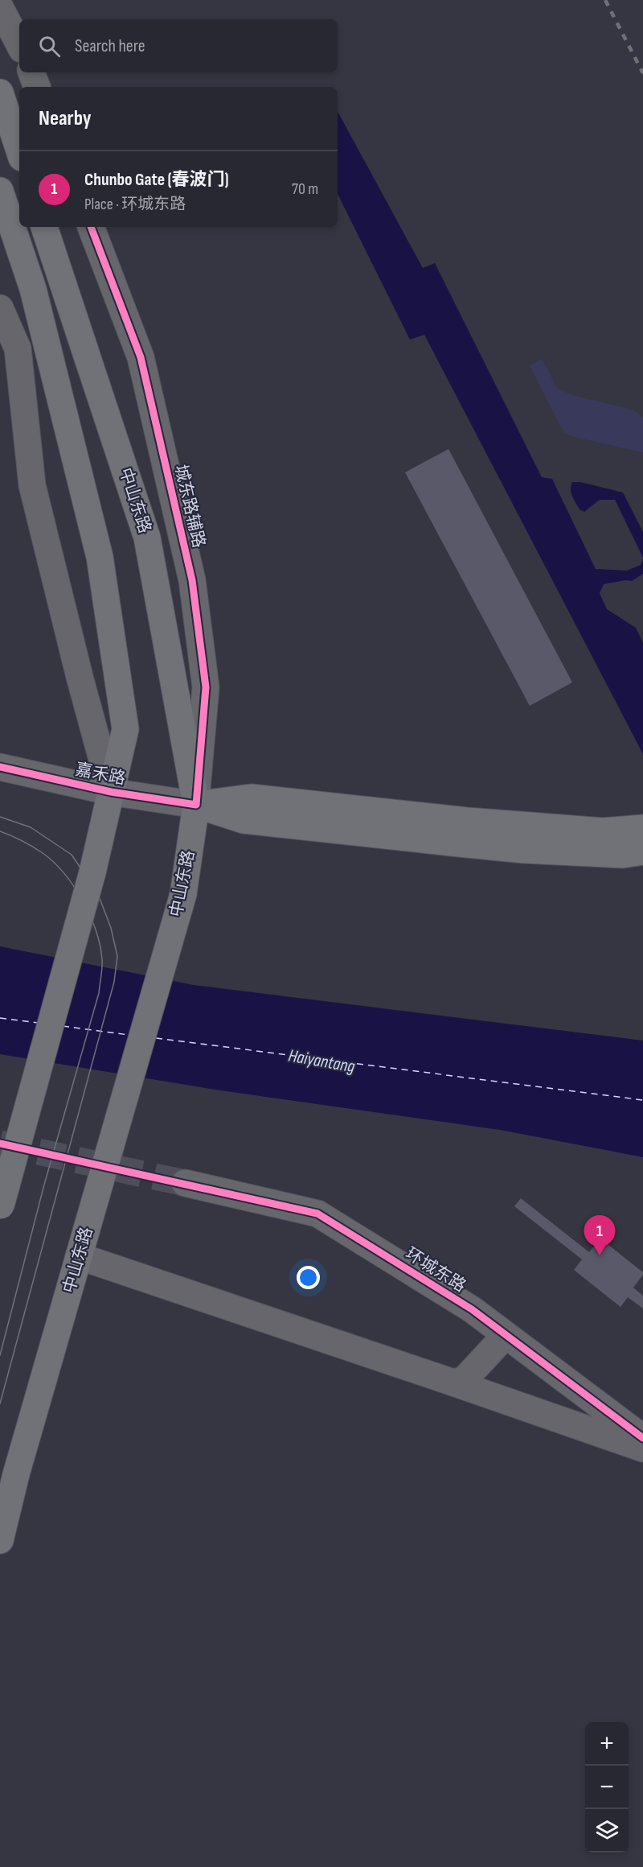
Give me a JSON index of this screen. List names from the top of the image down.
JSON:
{
  "streets": {
    "main road": ["中山东路"],
    "street": ["城东路辅路", "嘉禾路", "环城东路"]
  },
  "crossings": [
    ["中山东路", "城东路辅路"],
    ["中山东路", "嘉禾路"],
    ["城东路辅路", "嘉禾路"]
  ],
  "water": ["Haiyantang"],
  "page": {
    "search": "Search here",
    "heading": "Nearby",
    "list": [
      {
        "mark": "1",
        "name": "Chunbo Gate (春波门)",
        "note": "Place · 环城东路",
        "value": "70 m"
      }
    ],
    "pins": "1",
    "map_buttons": ["+", "−"]
  }
}
